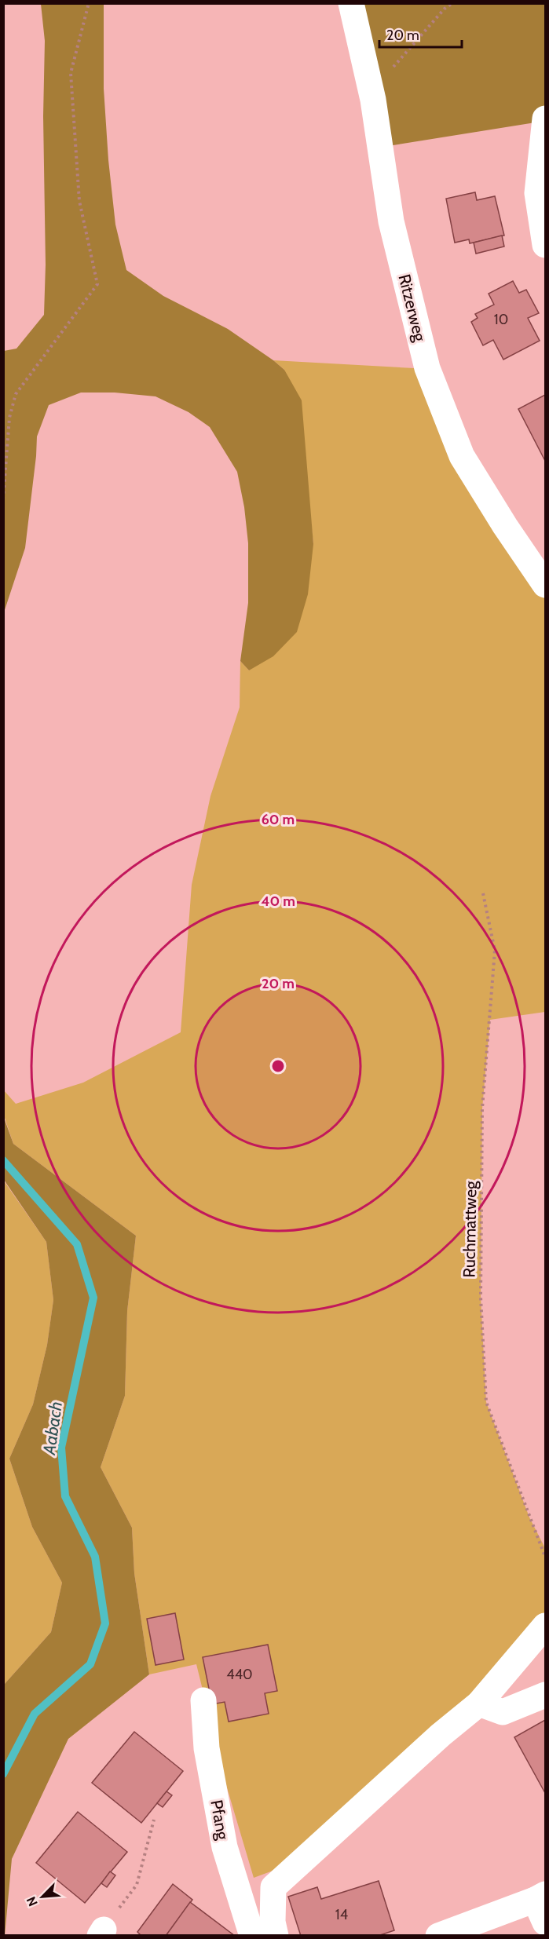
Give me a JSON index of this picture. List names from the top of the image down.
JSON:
{
  "streets": {
    "street": ["Ritzerweg", "Pfang"],
    "path": ["Ruchmattweg"]
  },
  "water": ["Aabach"],
  "house_numbers": ["10", "440", "14"],
  "scale_bar": "20 m",
  "north": "bottom left",
  "rings": ["60 m", "40 m", "20 m"]
}
